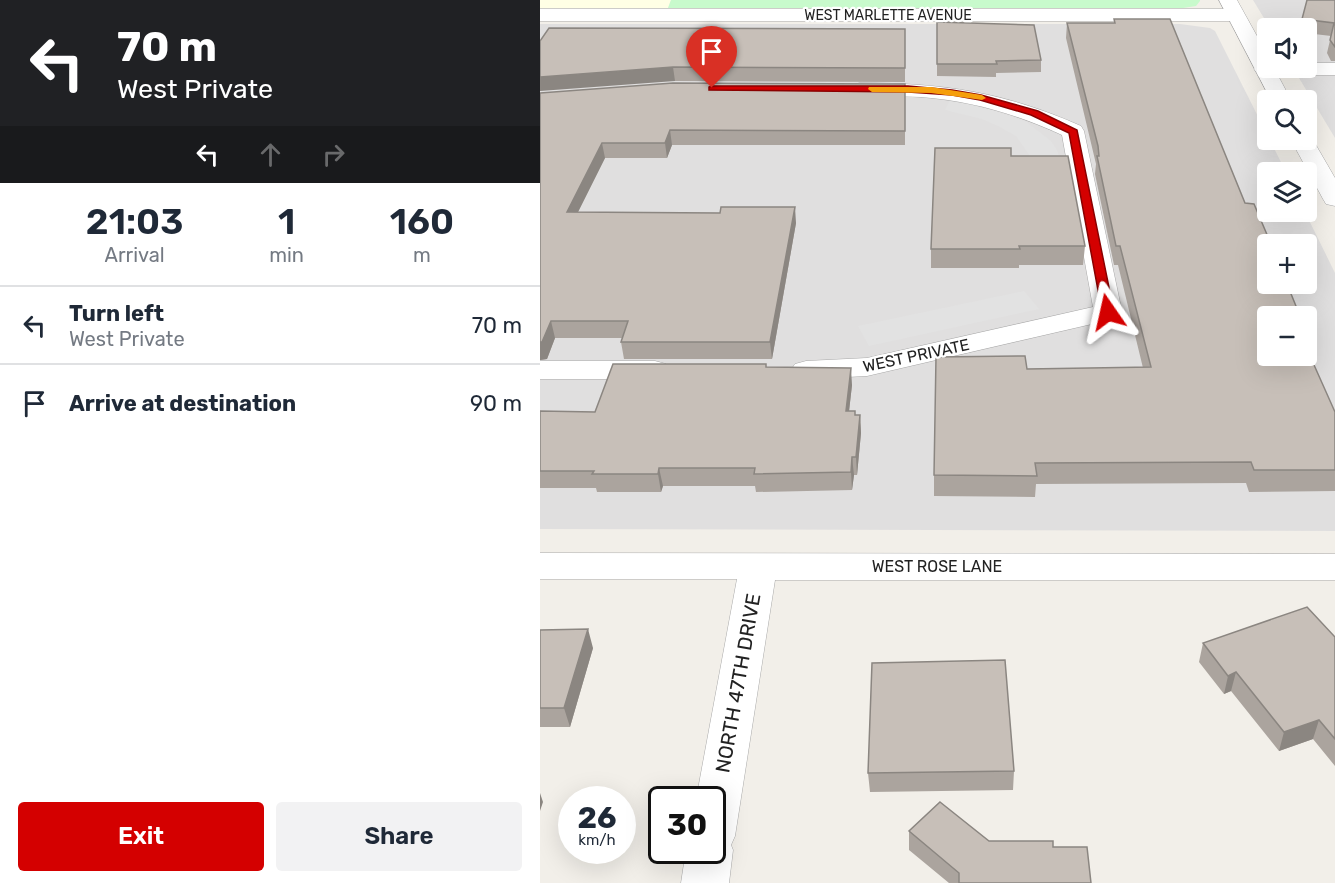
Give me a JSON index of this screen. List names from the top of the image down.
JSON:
{
  "streets": {
    "street": [
      "WEST MARLETTE AVENUE",
      "WEST PRIVATE",
      "WEST ROSE LANE",
      "NORTH 47TH DRIVE"
    ]
  },
  "crossings": [
    ["WEST ROSE LANE", "NORTH 47TH DRIVE"]
  ],
  "page": {
    "turn": ["70 m", "West Private"],
    "map_buttons": ["+", "−"],
    "eta": [
      "21:03",
      "Arrival",
      "1",
      "min",
      "160",
      "m"
    ],
    "list": [
      {
        "name": "Turn left",
        "note": "West Private",
        "value": "70 m"
      },
      {
        "name": "Arrive at destination",
        "value": "90 m"
      }
    ],
    "speed": "26 km/h",
    "limit": "30",
    "buttons": ["Exit", "Share"]
  }
}
